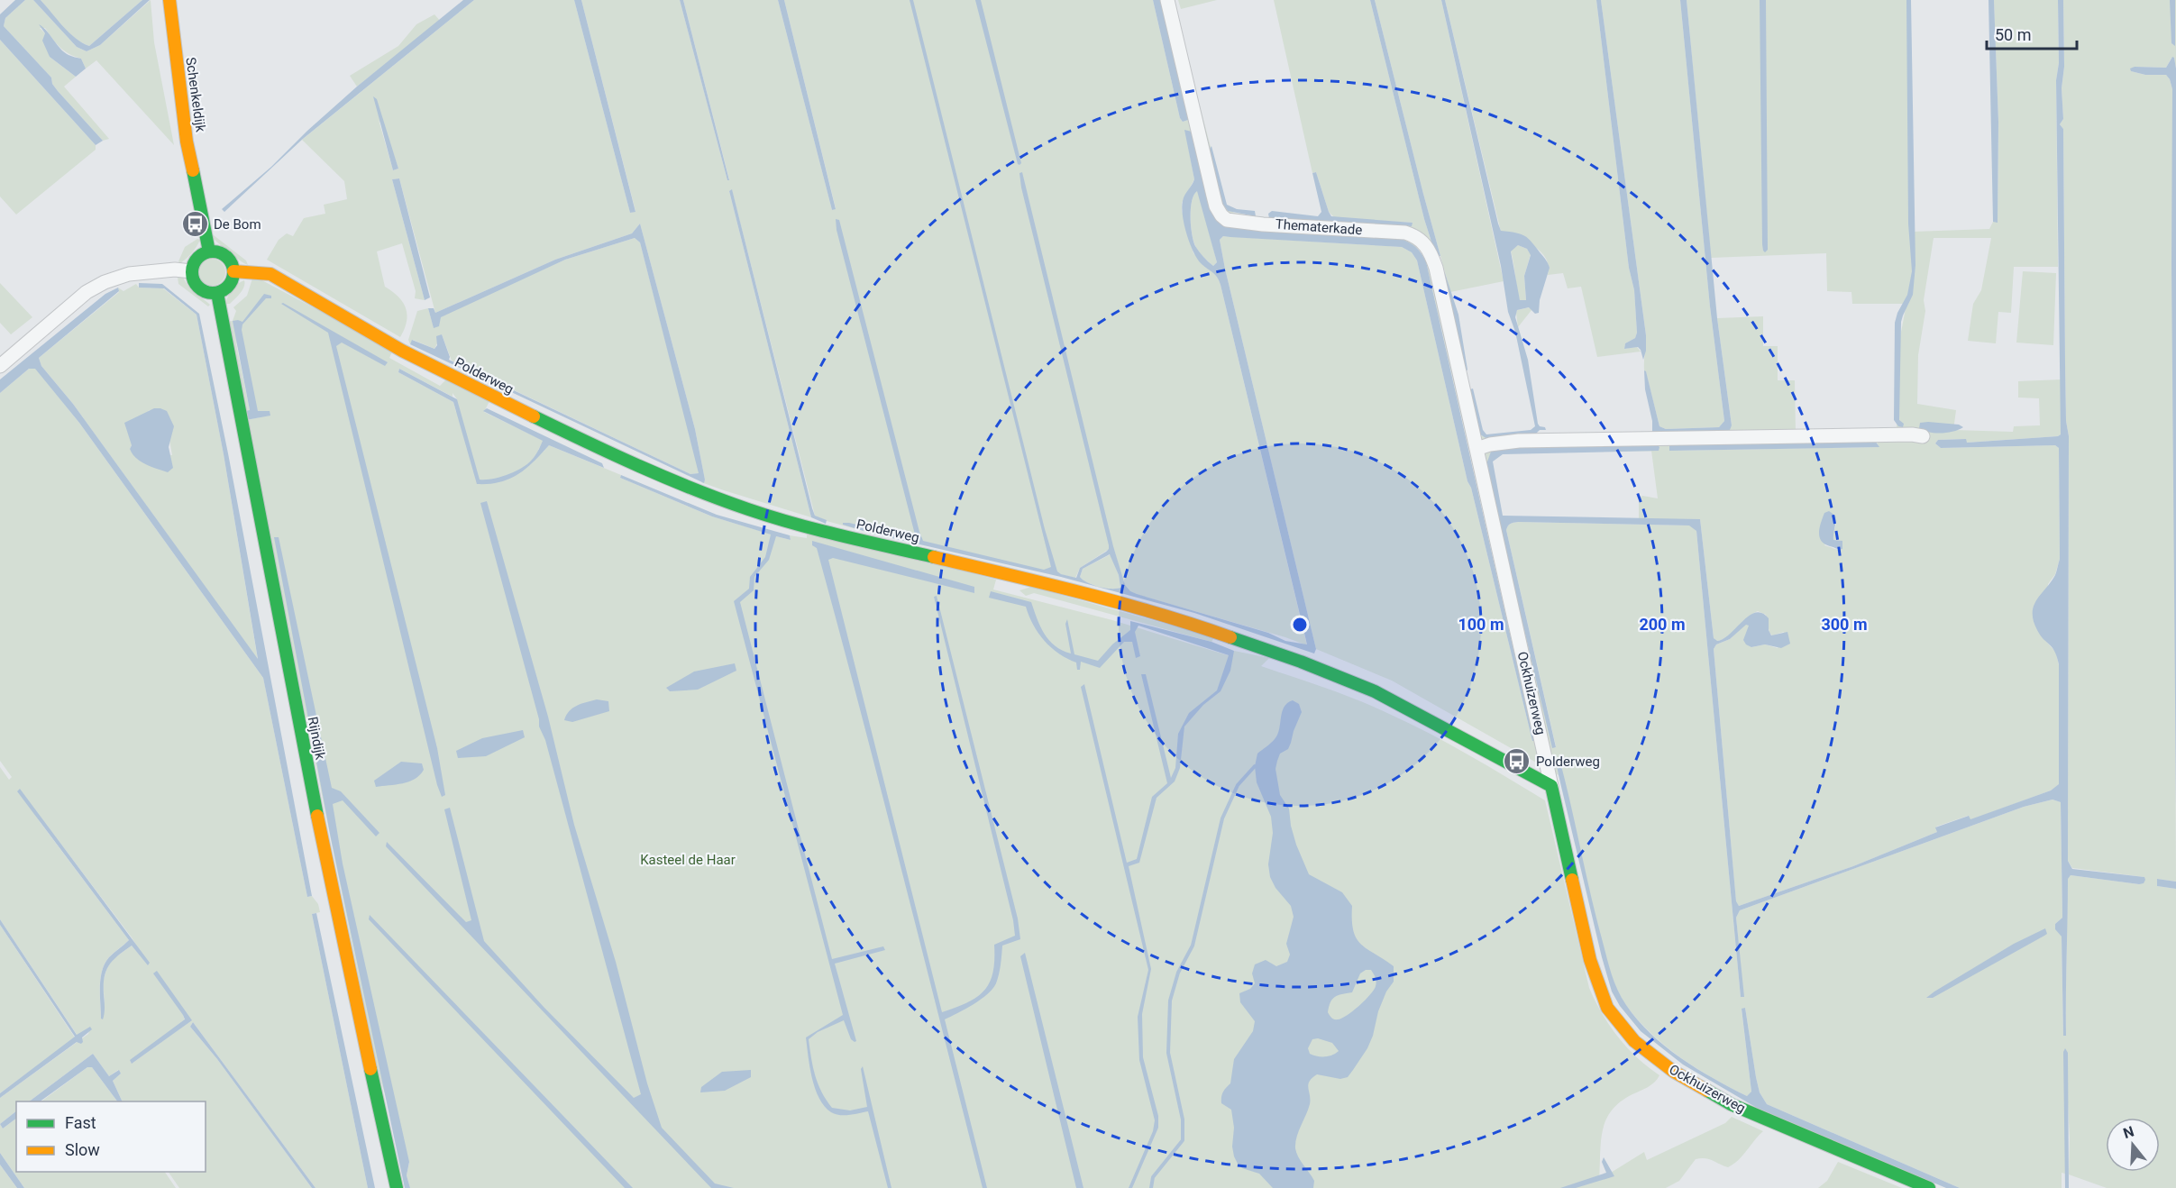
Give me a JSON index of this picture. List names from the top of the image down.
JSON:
{
  "streets": {
    "street": [
      "Schenkeldijk",
      "Thematerkade",
      "Polderweg",
      "Ockhuizerweg",
      "Rijndijk"
    ]
  },
  "crossings": [
    ["Schenkeldijk", "Polderweg"],
    ["Schenkeldijk", "Rijndijk"],
    ["Thematerkade", "Ockhuizerweg"],
    ["Polderweg", "Ockhuizerweg"],
    ["Polderweg", "Rijndijk"]
  ],
  "parks": ["Kasteel de Haar"],
  "places": {
    "bus stop": ["De Bom", "Polderweg"]
  },
  "legend": ["Fast", "Slow"],
  "scale_bar": "50 m",
  "north": "top",
  "rings": ["100 m", "200 m", "300 m"]
}
